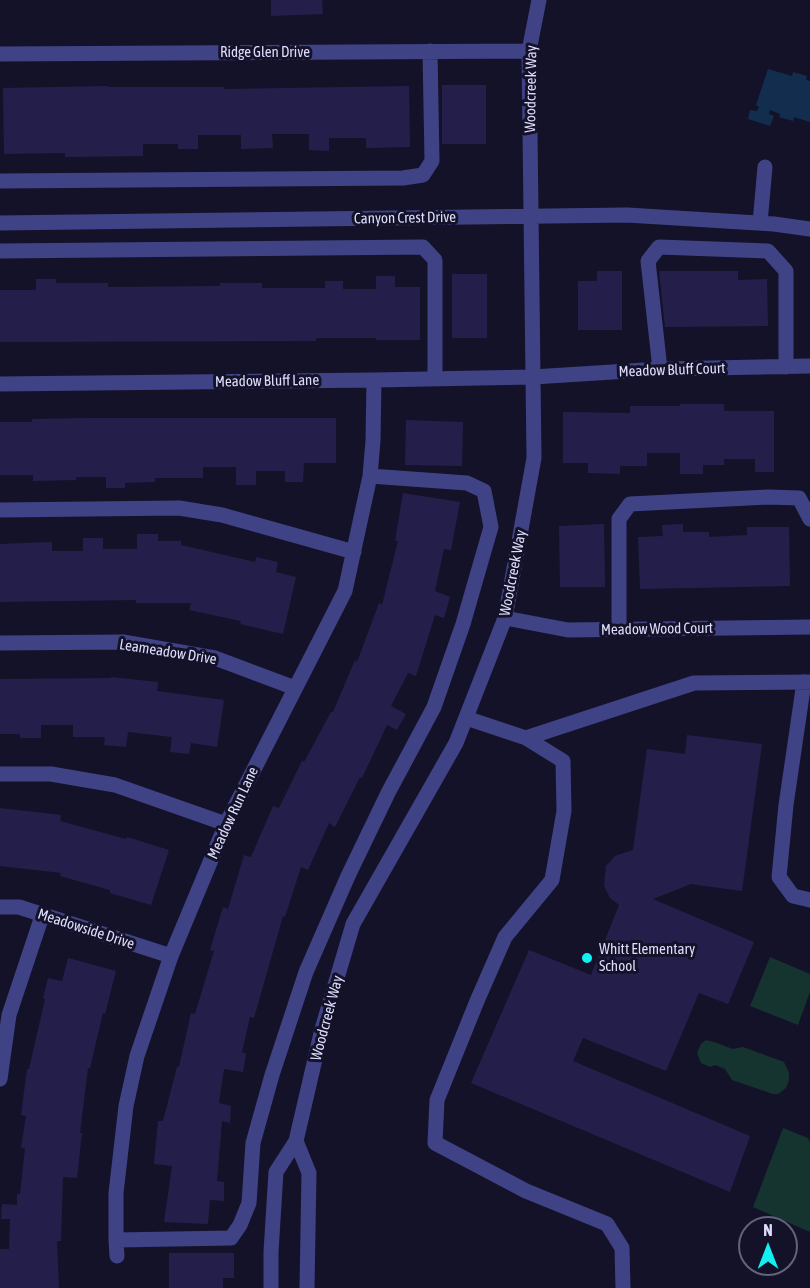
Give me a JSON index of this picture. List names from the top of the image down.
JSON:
{
  "streets": {
    "street": [
      "Ridge Glen Drive",
      "Woodcreek Way",
      "Canyon Crest Drive",
      "Meadow Bluff Court",
      "Meadow Bluff Lane",
      "Meadow Wood Court",
      "Leameadow Drive",
      "Meadow Run Lane",
      "Meadowside Drive"
    ]
  },
  "crossings": [
    ["Ridge Glen Drive", "Woodcreek Way"],
    ["Woodcreek Way", "Canyon Crest Drive"],
    ["Woodcreek Way", "Meadow Bluff Court"],
    ["Woodcreek Way", "Meadow Bluff Lane"],
    ["Woodcreek Way", "Meadow Wood Court"],
    ["Meadow Bluff Court", "Meadow Bluff Lane"],
    ["Meadow Bluff Lane", "Meadow Run Lane"],
    ["Leameadow Drive", "Meadow Run Lane"],
    ["Meadow Run Lane", "Meadowside Drive"]
  ],
  "places": ["Whitt Elementary School"],
  "north": "top"
}
